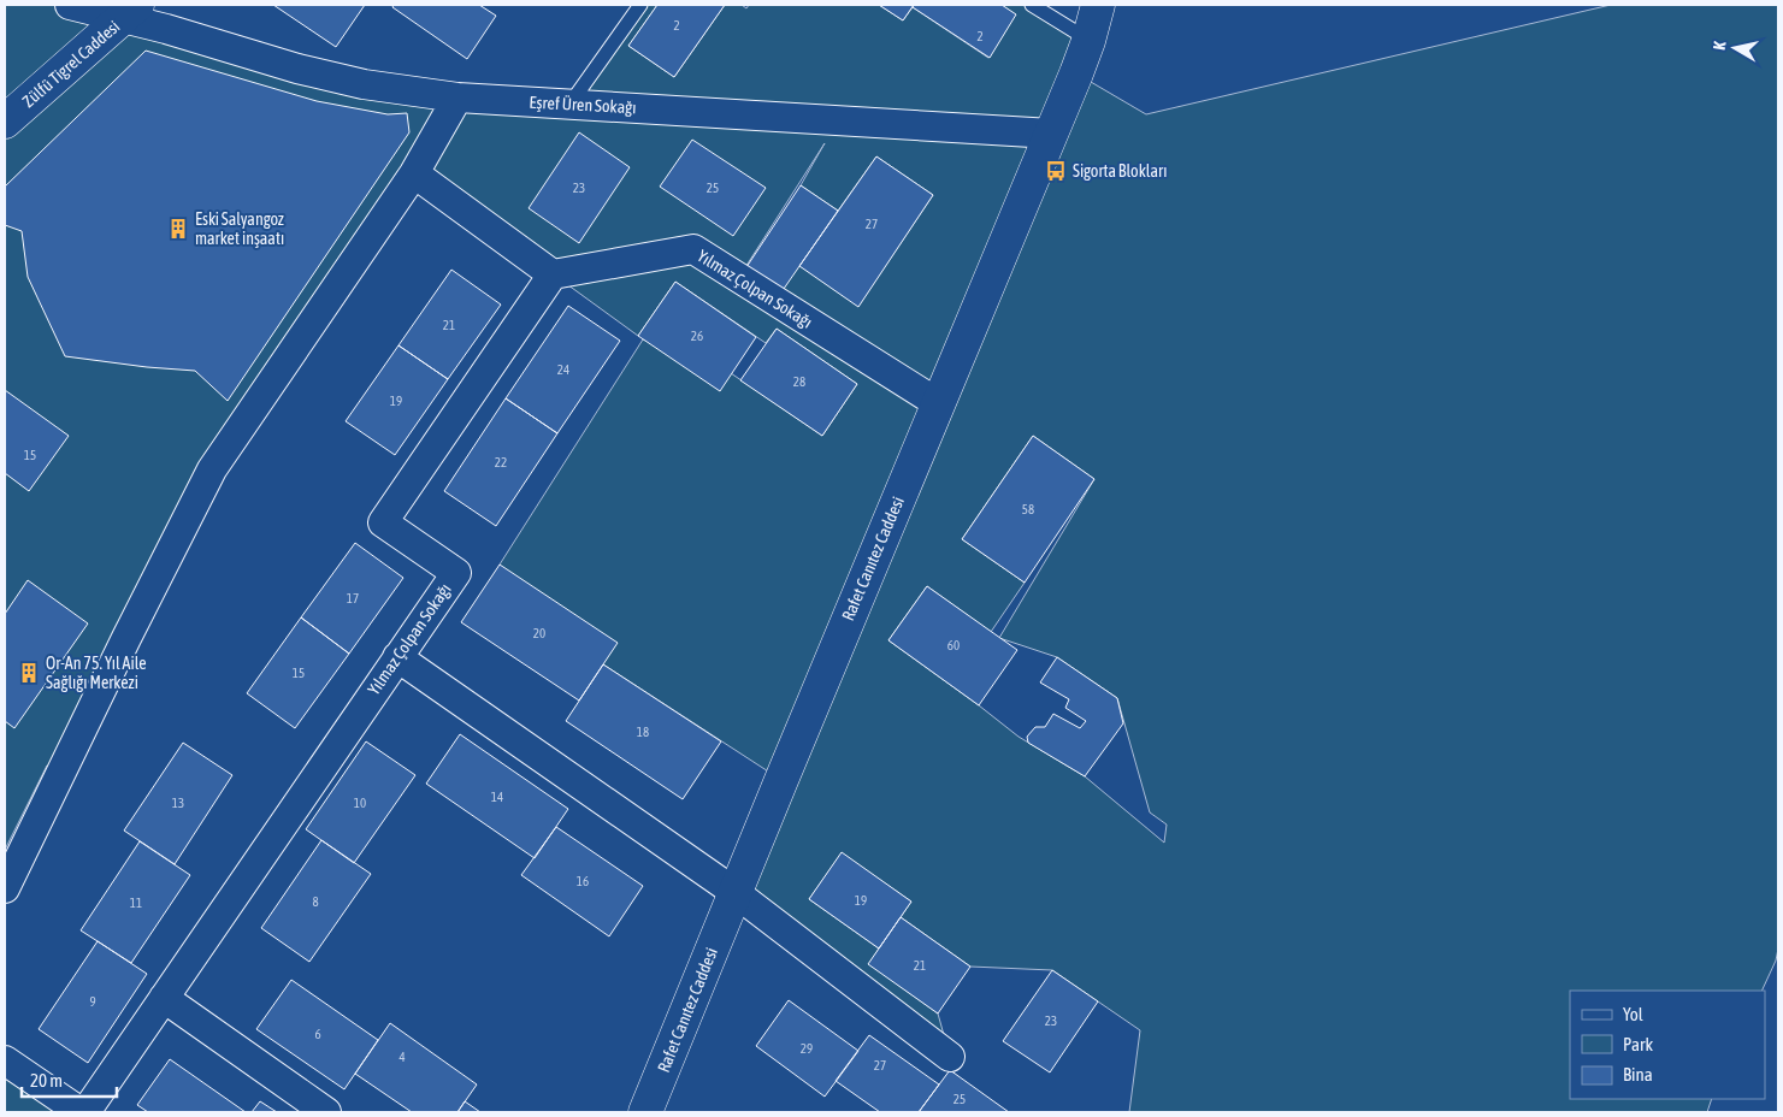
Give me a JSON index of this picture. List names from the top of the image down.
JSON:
{
  "streets": {
    "street": [
      "Zülfü Tigrel Caddesi",
      "Eşref Üren Sokağı",
      "Yılmaz Çolpan Sokağı",
      "Rafet Canıtez Caddesi"
    ]
  },
  "crossings": [
    ["Zülfü Tigrel Caddesi", "Eşref Üren Sokağı"],
    ["Eşref Üren Sokağı", "Rafet Canıtez Caddesi"],
    ["Yılmaz Çolpan Sokağı", "Rafet Canıtez Caddesi"]
  ],
  "places": {
    "bus stop": ["Sigorta Blokları"],
    "building": ["Eski Salyangoz market inşaatı", "Or-An 75. Yıl Aile Sağlığı Merkezi"]
  },
  "house_numbers": [
    "2",
    "2",
    "23",
    "25",
    "27",
    "21",
    "26",
    "24",
    "28",
    "19",
    "15",
    "22",
    "58",
    "17",
    "20",
    "60",
    "15",
    "18",
    "14",
    "13",
    "10",
    "16",
    "19",
    "8",
    "11",
    "21",
    "9",
    "23",
    "6",
    "29",
    "4",
    "27",
    "25"
  ],
  "legend": ["Yol", "Park", "Bina"],
  "scale_bar": "20 m",
  "north": "left"
}
